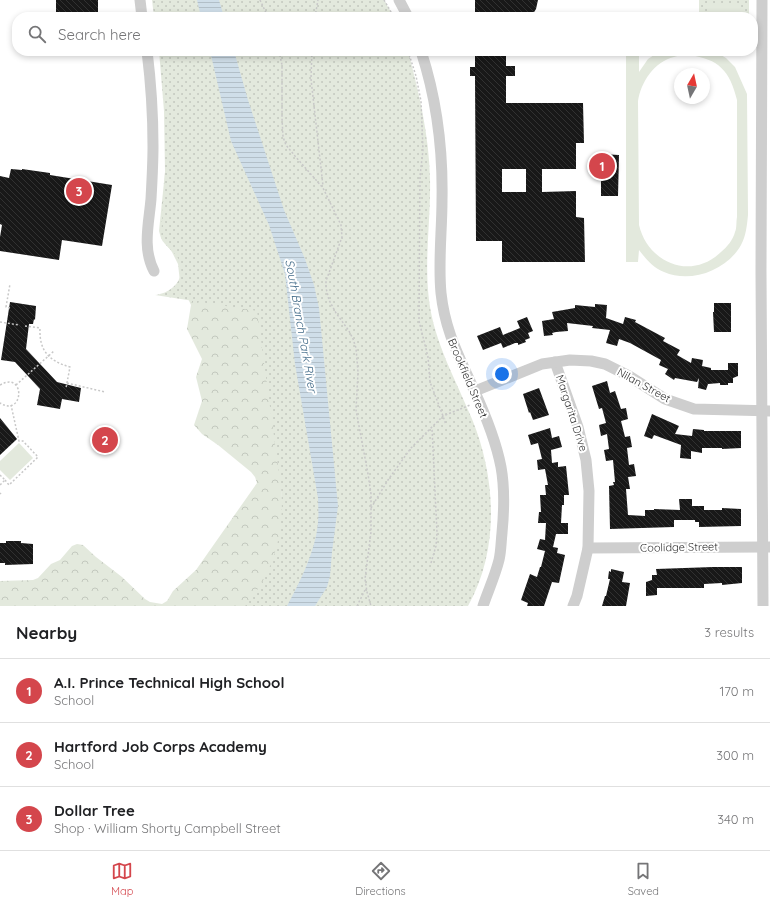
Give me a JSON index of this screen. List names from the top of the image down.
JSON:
{
  "streets": {
    "street": [
      "Brookfield Street",
      "Nilan Street",
      "Margarita Drive",
      "Coolidge Street"
    ]
  },
  "crossings": [
    ["Brookfield Street", "Nilan Street"],
    ["Nilan Street", "Margarita Drive"],
    ["Margarita Drive", "Coolidge Street"]
  ],
  "water": ["South Branch Park River"],
  "north": "top",
  "page": {
    "search": "Search here",
    "pins": ["1", "3", "2"],
    "heading": ["Nearby", "3 results"],
    "list": [
      {
        "mark": "1",
        "name": "A.I. Prince Technical High School",
        "note": "School",
        "value": "170 m"
      },
      {
        "mark": "2",
        "name": "Hartford Job Corps Academy",
        "note": "School",
        "value": "300 m"
      },
      {
        "mark": "3",
        "name": "Dollar Tree",
        "note": "Shop · William Shorty Campbell Street",
        "value": "340 m"
      }
    ],
    "nav": ["Map", "Directions", "Saved"]
  }
}
